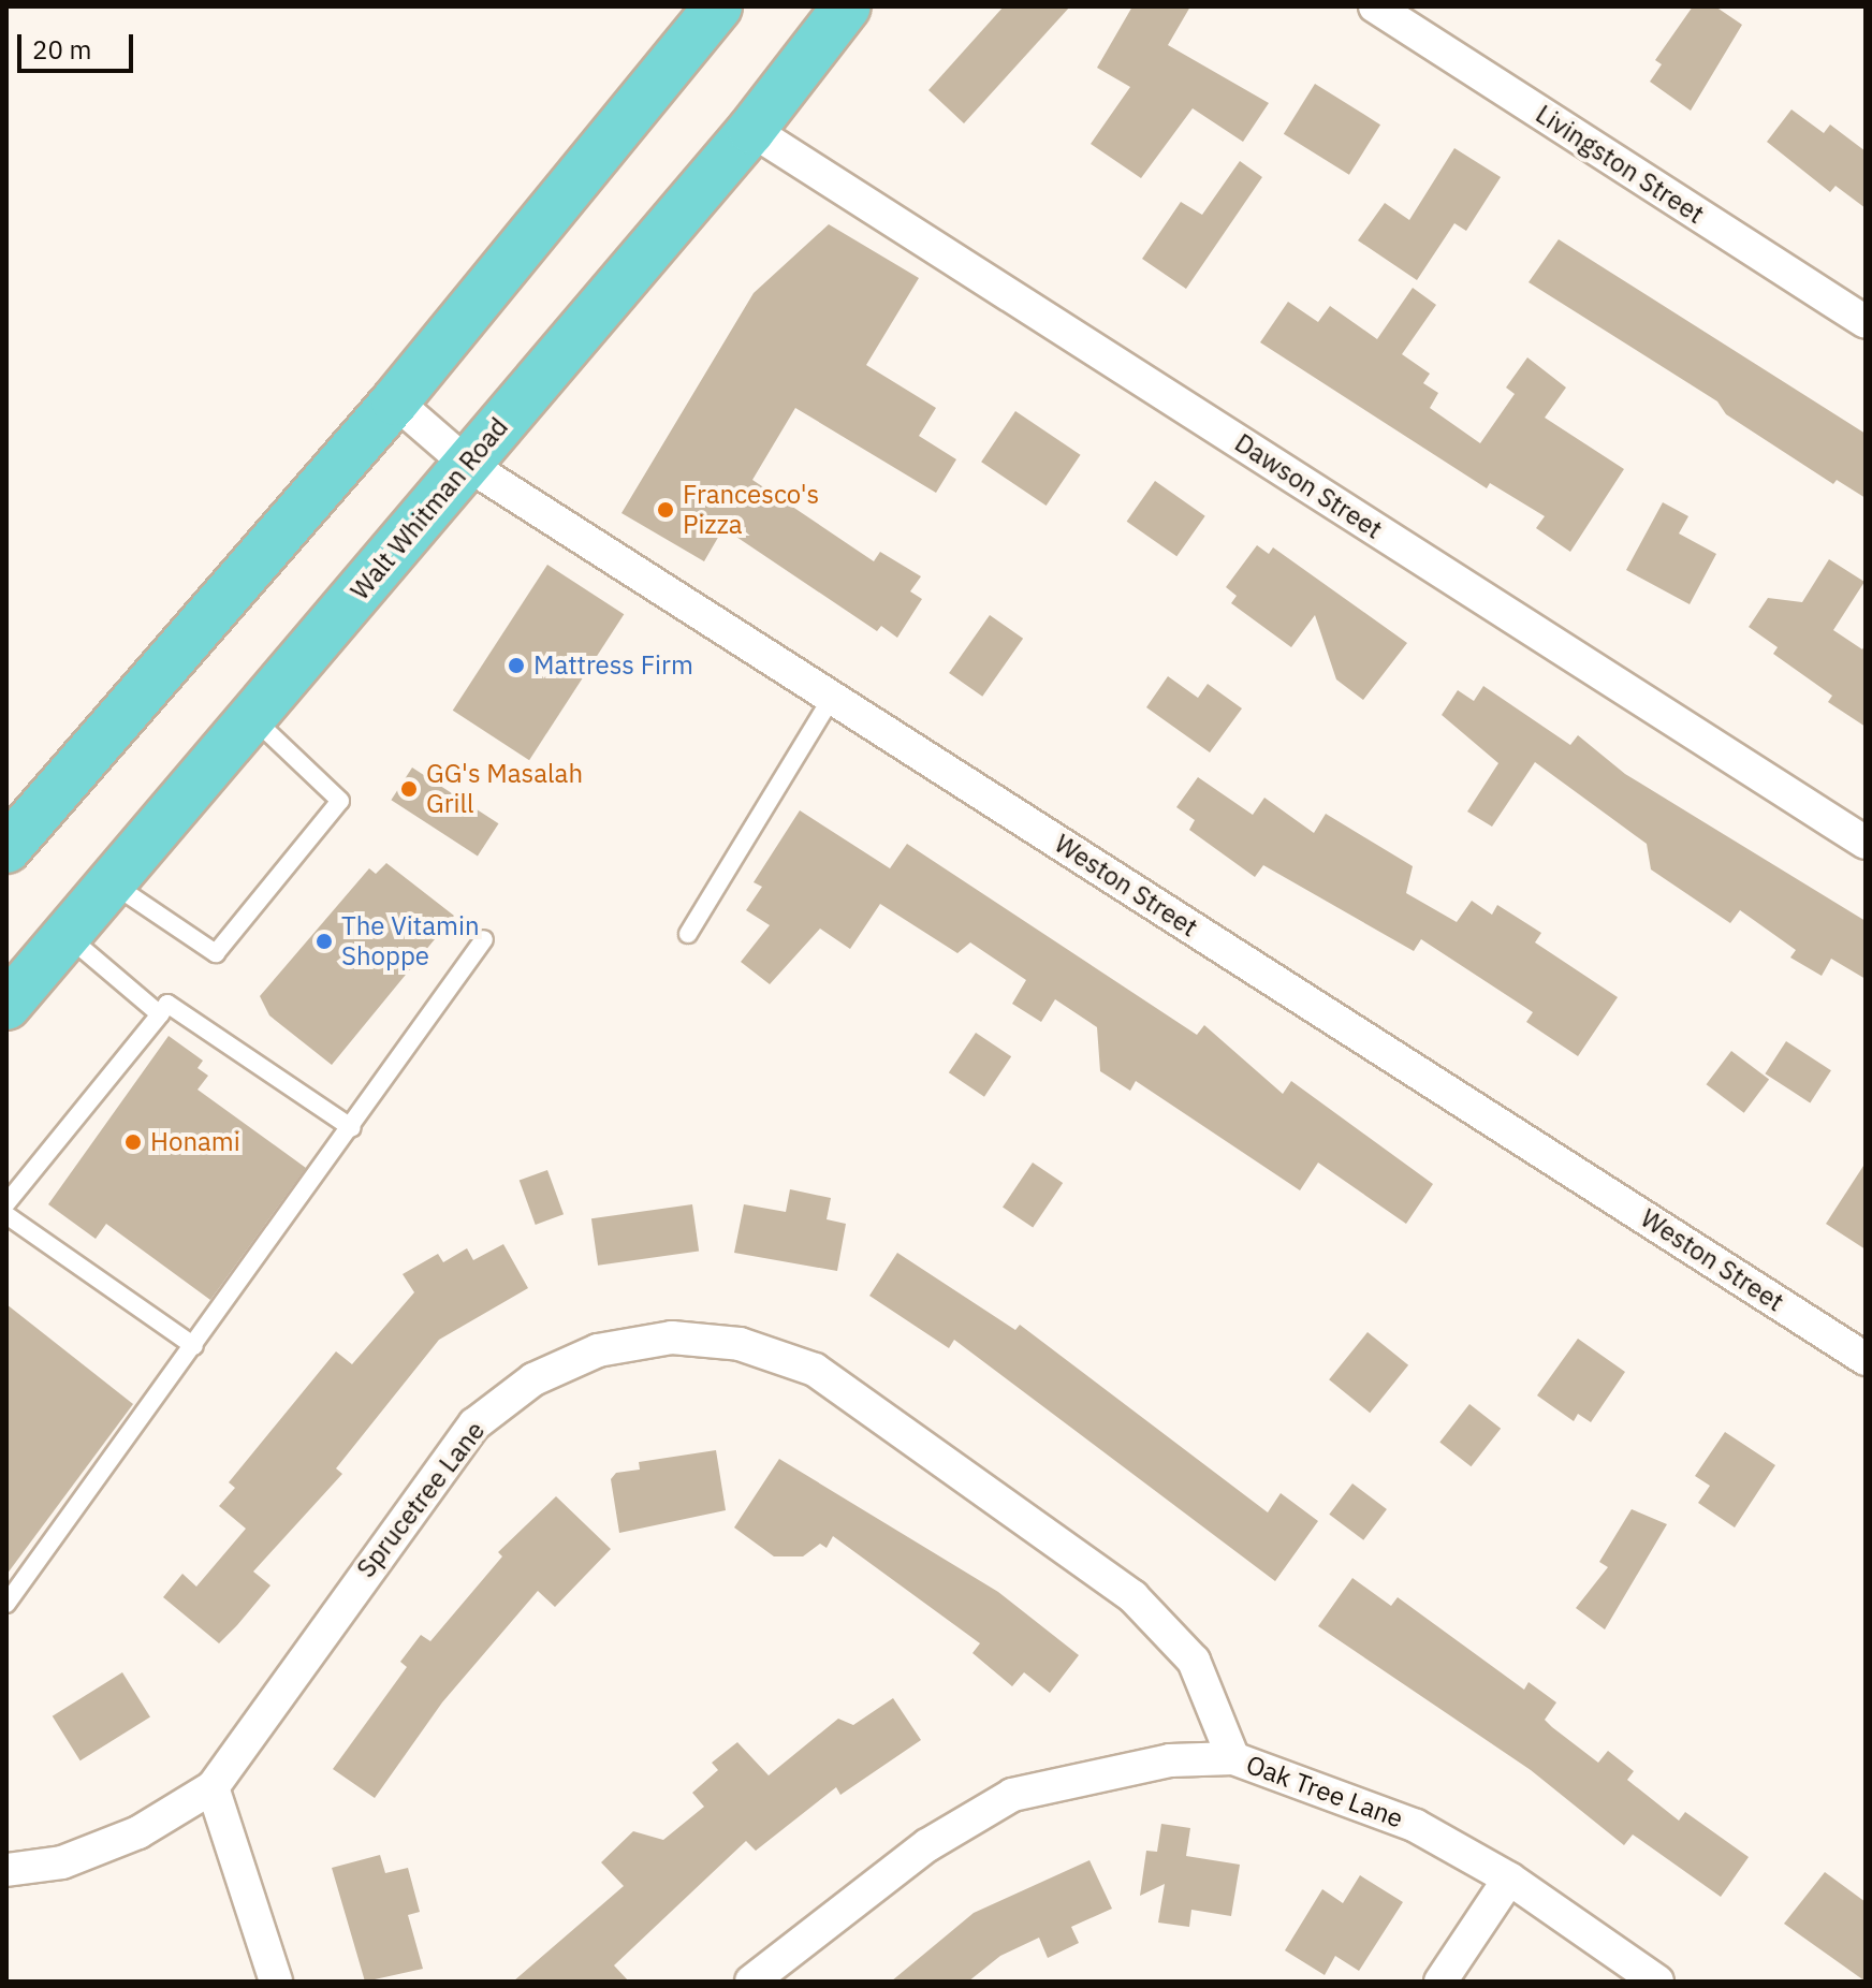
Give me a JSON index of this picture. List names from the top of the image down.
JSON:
{
  "streets": {
    "main road": ["Walt Whitman Road"],
    "street": [
      "Livingston Street",
      "Dawson Street",
      "Weston Street",
      "Sprucetree Lane",
      "Oak Tree Lane"
    ]
  },
  "crossings": [
    ["Dawson Street", "Walt Whitman Road"],
    ["Walt Whitman Road", "Weston Street"],
    ["Sprucetree Lane", "Oak Tree Lane"]
  ],
  "places": [
    "Francesco's Pizza",
    "Mattress Firm",
    "GG's Masalah Grill",
    "The Vitamin Shoppe",
    "Honami"
  ],
  "scale_bar": "20 m"
}
